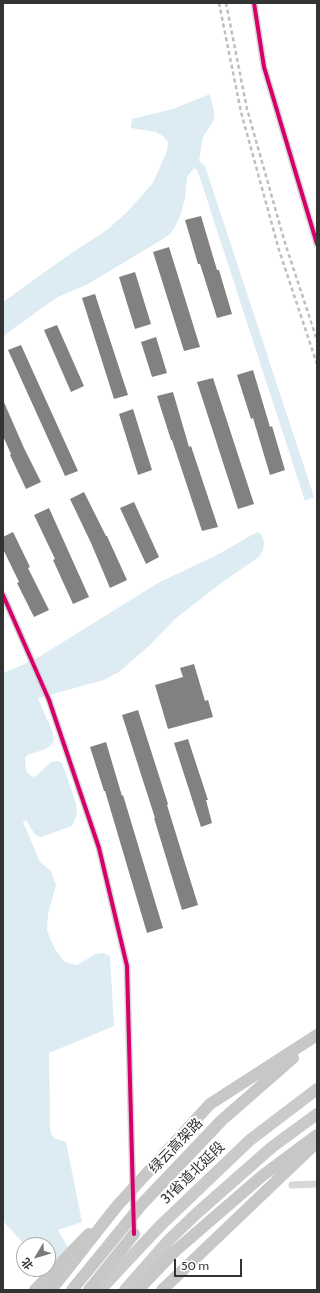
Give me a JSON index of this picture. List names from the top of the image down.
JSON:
{
  "streets": {
    "highway": ["绿云高架路"],
    "main road": ["31省道北延段"]
  },
  "scale_bar": "50 m",
  "north": "bottom left"
}
